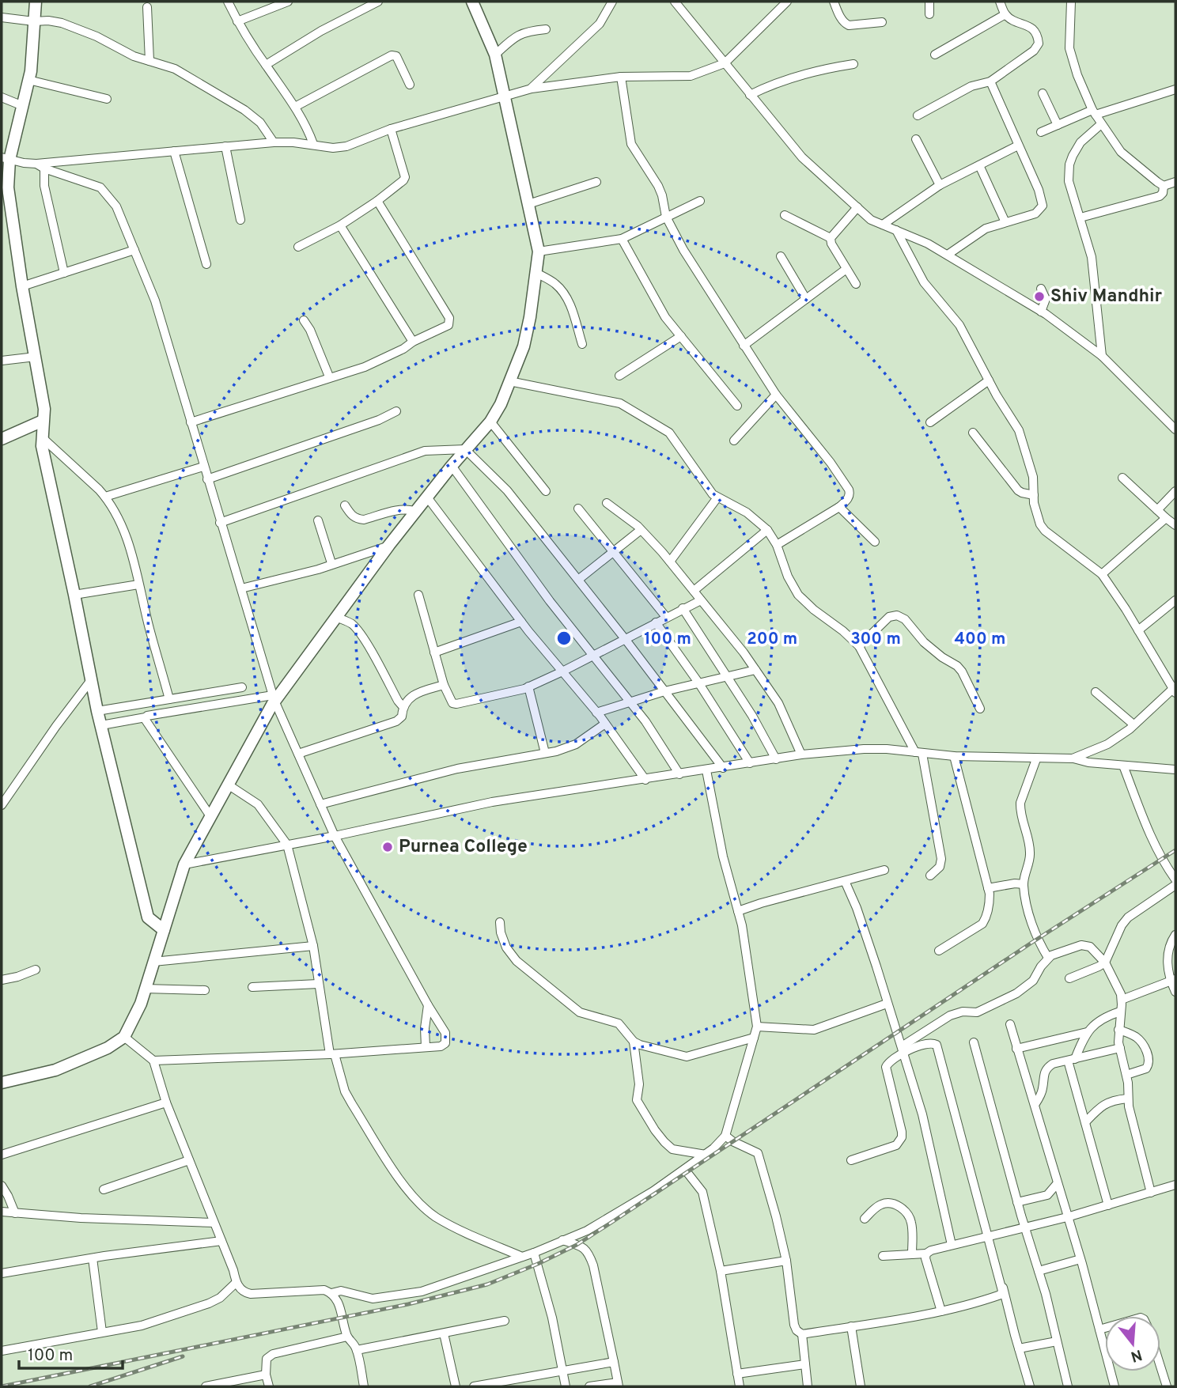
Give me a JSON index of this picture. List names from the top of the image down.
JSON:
{
  "places": ["Shiv Mandhir", "Purnea College"],
  "scale_bar": "100 m",
  "north": "bottom",
  "rings": [
    "100 m",
    "200 m",
    "300 m",
    "400 m"
  ]
}
